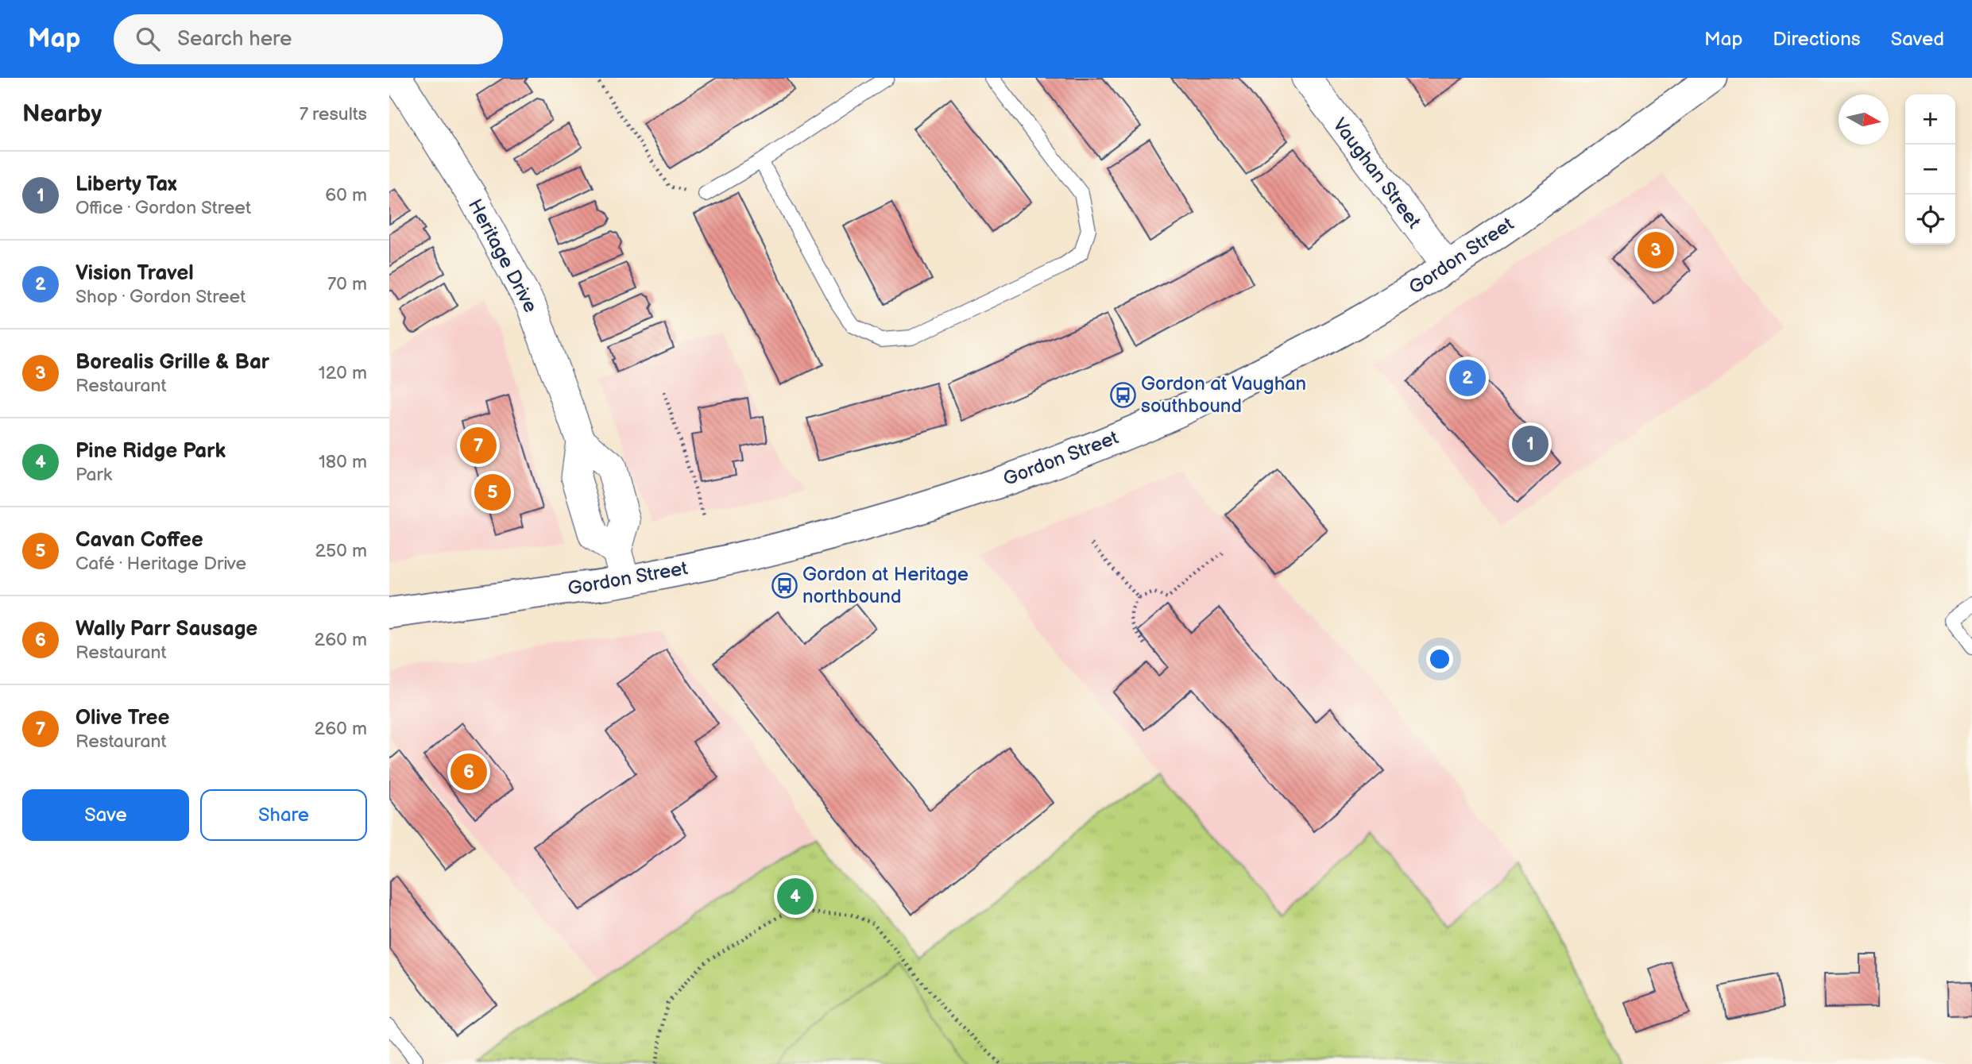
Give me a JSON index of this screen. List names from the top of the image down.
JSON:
{
  "streets": {
    "main road": ["Gordon Street"],
    "street": ["Vaughan Street", "Heritage Drive"]
  },
  "crossings": [
    ["Vaughan Street", "Gordon Street"],
    ["Heritage Drive", "Gordon Street"]
  ],
  "places": {
    "bus stop": ["Gordon at Vaughan southbound", "Gordon at Heritage northbound"]
  },
  "north": "right",
  "page": {
    "header": "Map",
    "search": "Search here",
    "nav": ["Map", "Directions", "Saved"],
    "heading": ["Nearby", "7 results"],
    "map_buttons": ["+", "−"],
    "list": [
      {
        "mark": "1",
        "name": "Liberty Tax",
        "note": "Office · Gordon Street",
        "value": "60 m"
      },
      {
        "mark": "2",
        "name": "Vision Travel",
        "note": "Shop · Gordon Street",
        "value": "70 m"
      },
      {
        "mark": "3",
        "name": "Borealis Grille & Bar",
        "note": "Restaurant",
        "value": "120 m"
      },
      {
        "mark": "4",
        "name": "Pine Ridge Park",
        "note": "Park",
        "value": "180 m"
      },
      {
        "mark": "5",
        "name": "Cavan Coffee",
        "note": "Café · Heritage Drive",
        "value": "250 m"
      },
      {
        "mark": "6",
        "name": "Wally Parr Sausage",
        "note": "Restaurant",
        "value": "260 m"
      },
      {
        "mark": "7",
        "name": "Olive Tree",
        "note": "Restaurant",
        "value": "260 m"
      }
    ],
    "pins": [
      "3",
      "2",
      "1",
      "7",
      "5",
      "6",
      "4"
    ],
    "buttons": ["Save", "Share"]
  }
}
